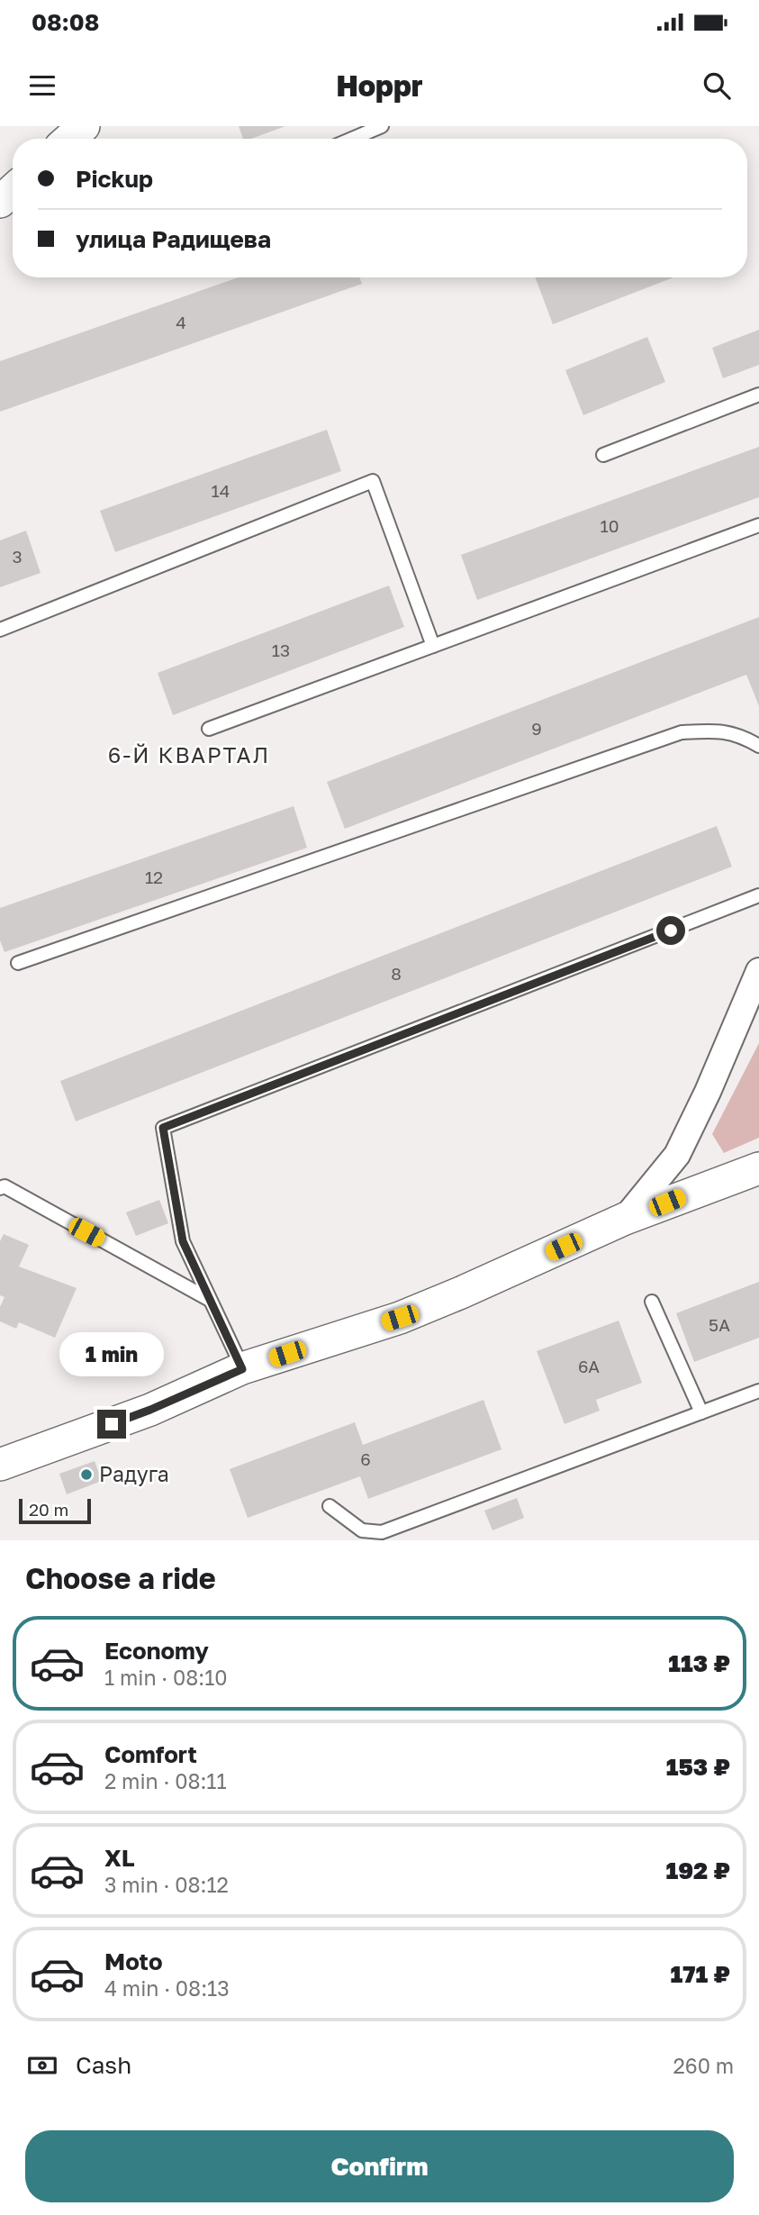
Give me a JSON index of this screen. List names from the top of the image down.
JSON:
{
  "districts": ["6-Й КВАРТАЛ"],
  "places": ["Радуга"],
  "house_numbers": [
    "4",
    "14",
    "10",
    "3",
    "13",
    "9",
    "12",
    "8",
    "5А",
    "6А",
    "6"
  ],
  "scale_bar": "20 m",
  "page": {
    "status": "08:08",
    "header": "Hoppr",
    "banner": ["Pickup", "улица Радищева"],
    "bubble": "1 min",
    "scale": "20 m",
    "heading": "Choose a ride",
    "list": [
      {
        "name": "Economy",
        "note": "1 min · 08:10",
        "value": "113 ₽"
      },
      {
        "name": "Comfort",
        "note": "2 min · 08:11",
        "value": "153 ₽"
      },
      {
        "name": "XL",
        "note": "3 min · 08:12",
        "value": "192 ₽"
      },
      {
        "name": "Moto",
        "note": "4 min · 08:13",
        "value": "171 ₽"
      }
    ],
    "pay": ["Cash", "260 m"],
    "buttons": "Confirm"
  }
}
